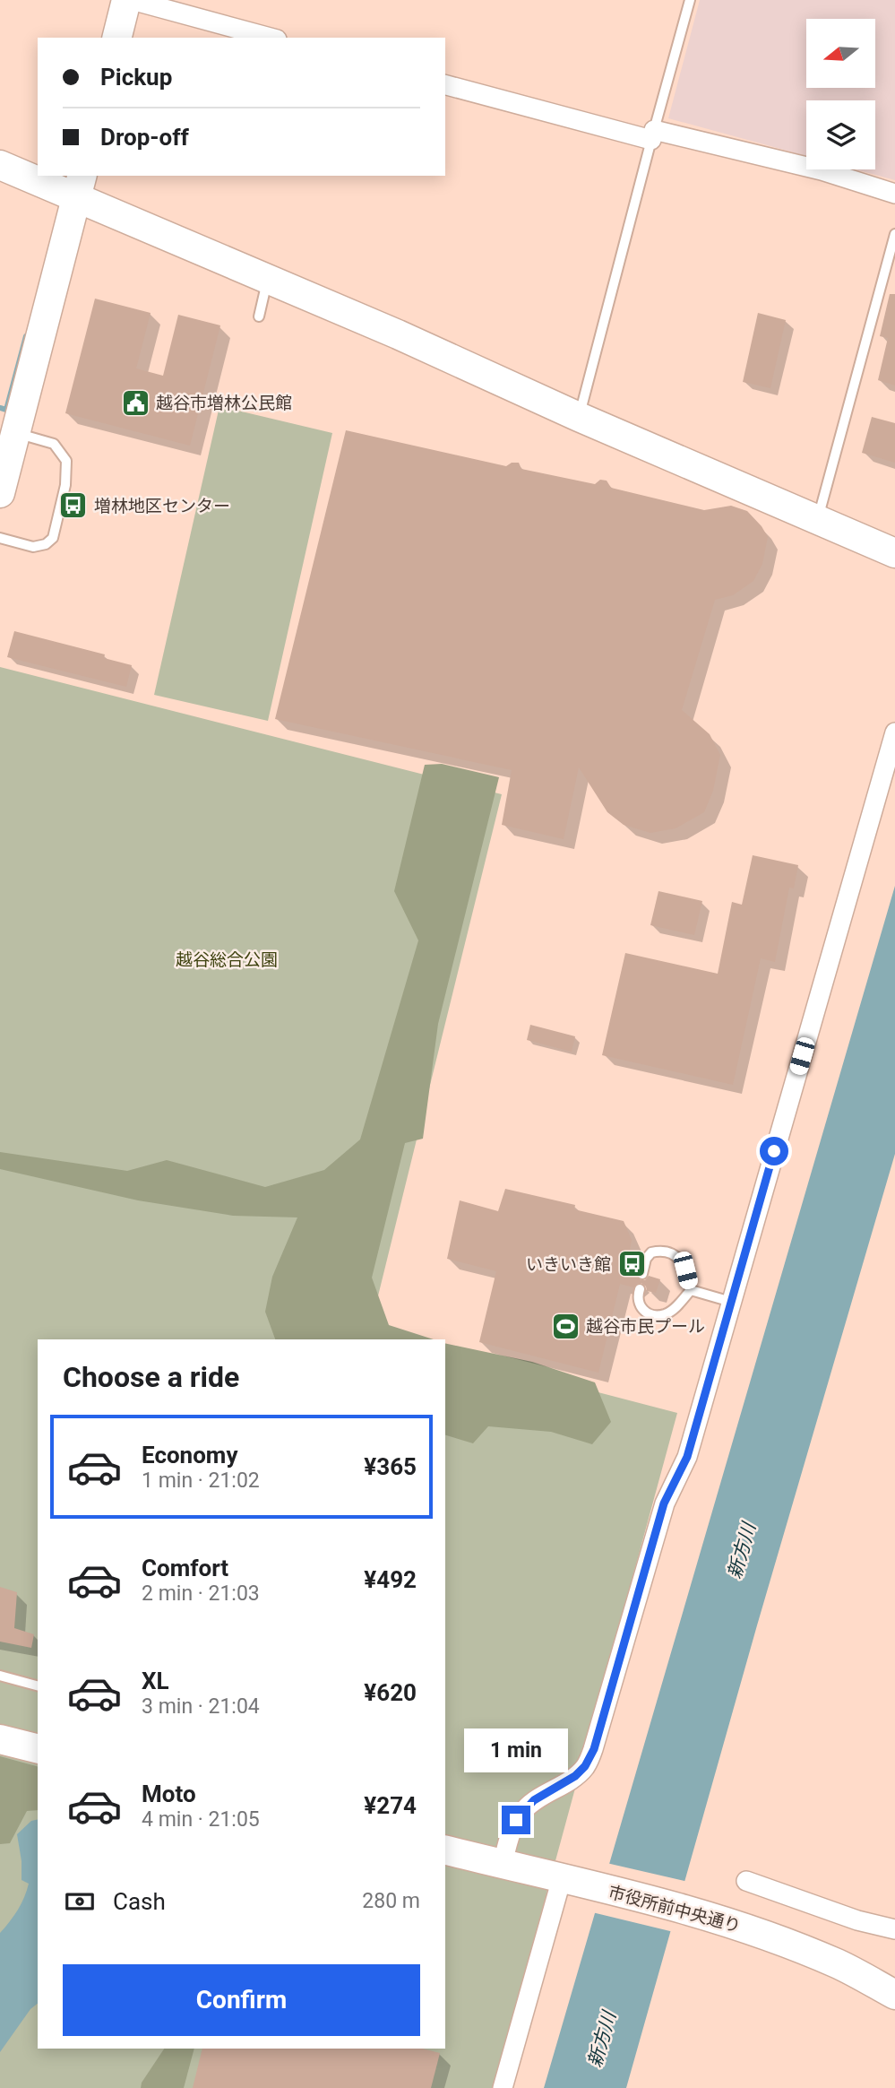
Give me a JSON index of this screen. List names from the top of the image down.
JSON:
{
  "streets": {
    "street": ["市役所前中央通り"]
  },
  "water": ["新方川"],
  "parks": ["越谷総合公園"],
  "places": {
    "public building": ["越谷市増林公民館"],
    "bus stop": ["増林地区センター", "いきいき館"],
    "sports": ["越谷市民プール"]
  },
  "north": "left",
  "page": {
    "banner": ["Pickup", "Drop-off"],
    "heading": "Choose a ride",
    "list": [
      {
        "name": "Economy",
        "note": "1 min · 21:02",
        "value": "¥365"
      },
      {
        "name": "Comfort",
        "note": "2 min · 21:03",
        "value": "¥492"
      },
      {
        "name": "XL",
        "note": "3 min · 21:04",
        "value": "¥620"
      },
      {
        "name": "Moto",
        "note": "4 min · 21:05",
        "value": "¥274"
      }
    ],
    "bubble": "1 min",
    "pay": ["Cash", "280 m"],
    "buttons": "Confirm"
  }
}
